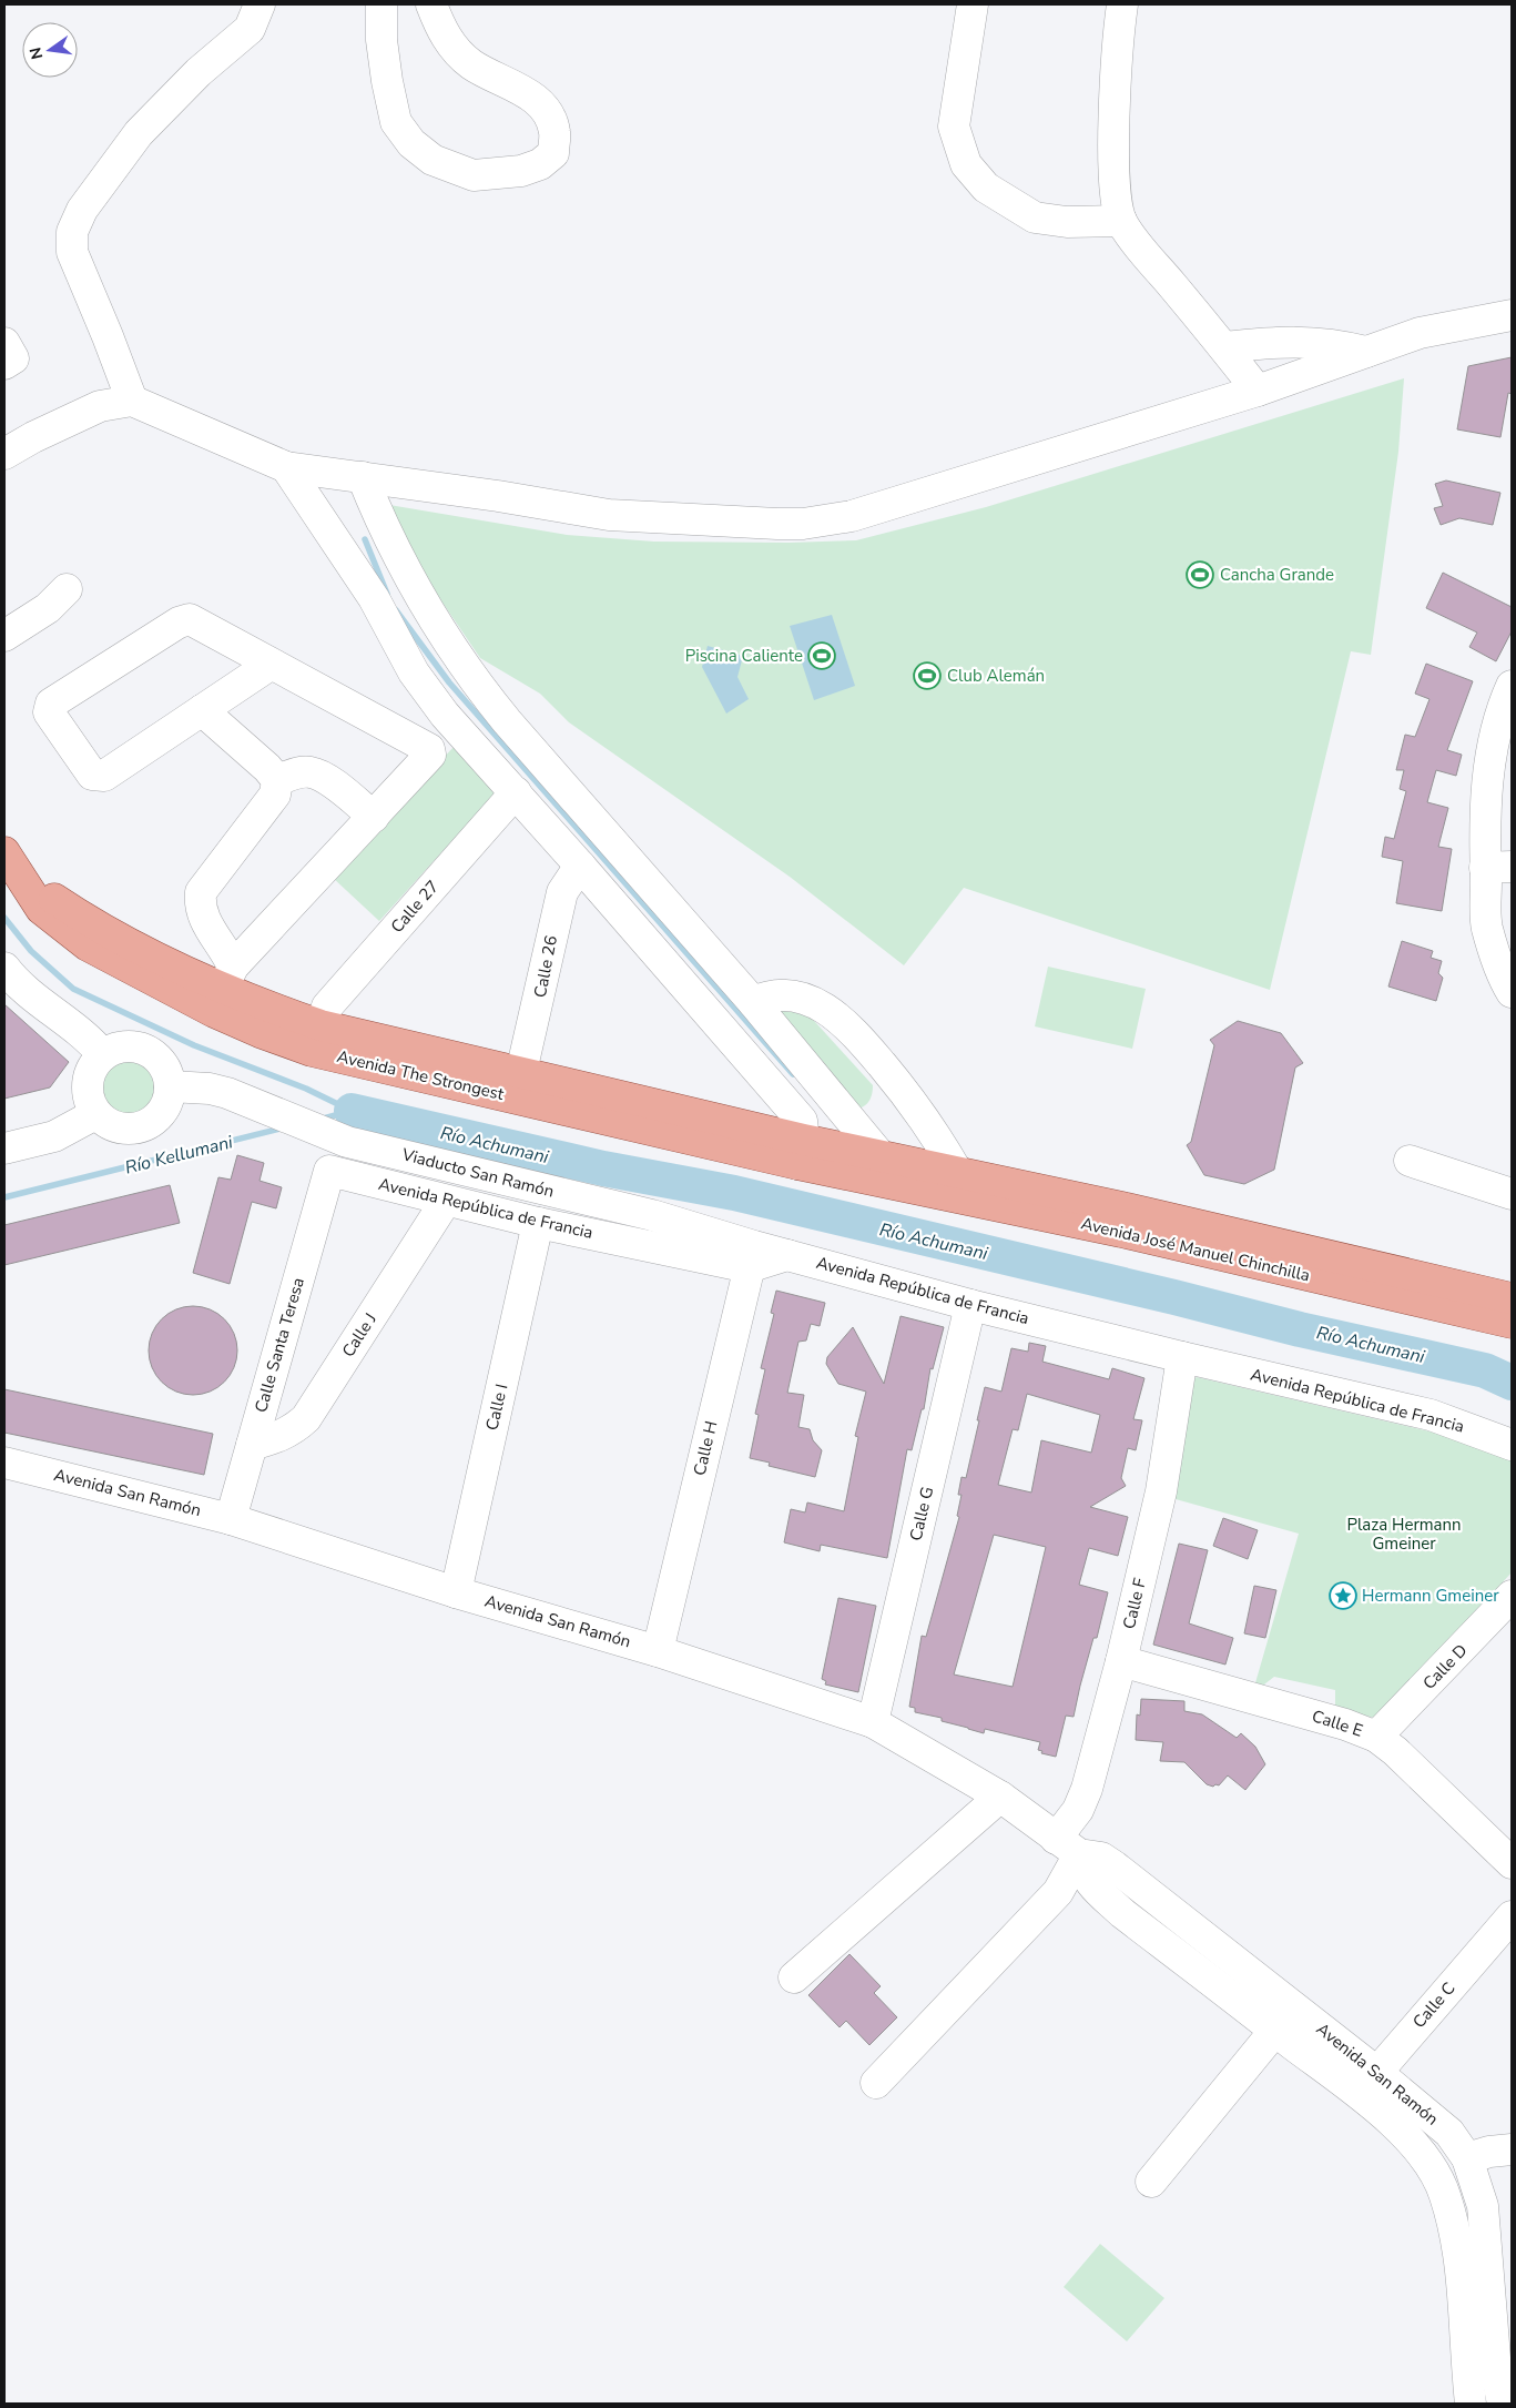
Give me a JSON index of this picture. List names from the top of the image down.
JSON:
{
  "streets": {
    "main road": ["Avenida The Strongest", "Avenida José Manuel Chinchilla"],
    "street": [
      "Calle 27",
      "Calle 26",
      "Viaducto San Ramón",
      "Avenida República de Francia",
      "Calle J",
      "Calle Santa Teresa",
      "Calle I",
      "Calle H",
      "Avenida San Ramón",
      "Calle G",
      "Calle F",
      "Calle D",
      "Calle E",
      "Calle C"
    ]
  },
  "crossings": [
    ["Calle 27", "Avenida The Strongest"],
    ["Calle 26", "Avenida The Strongest"],
    ["Avenida The Strongest", "Avenida José Manuel Chinchilla"],
    ["Viaducto San Ramón", "Avenida República de Francia"],
    ["Viaducto San Ramón", "Calle H"],
    ["Avenida República de Francia", "Calle J"],
    ["Avenida República de Francia", "Calle Santa Teresa"],
    ["Avenida República de Francia", "Calle I"],
    ["Avenida República de Francia", "Calle H"],
    ["Avenida República de Francia", "Calle G"],
    ["Avenida República de Francia", "Calle F"],
    ["Calle J", "Calle Santa Teresa"],
    ["Calle Santa Teresa", "Avenida San Ramón"],
    ["Calle I", "Avenida San Ramón"],
    ["Calle H", "Avenida San Ramón"],
    ["Avenida San Ramón", "Calle G"],
    ["Avenida San Ramón", "Calle F"],
    ["Avenida San Ramón", "Calle C"],
    ["Calle F", "Calle E"],
    ["Calle D", "Calle E"]
  ],
  "water": ["Río Achumani", "Río Kellumani"],
  "parks": ["Plaza Hermann Gmeiner"],
  "places": {
    "sports": ["Cancha Grande", "Piscina Caliente", "Club Alemán"],
    "place": ["Hermann Gmeiner"]
  },
  "north": "left"
}
